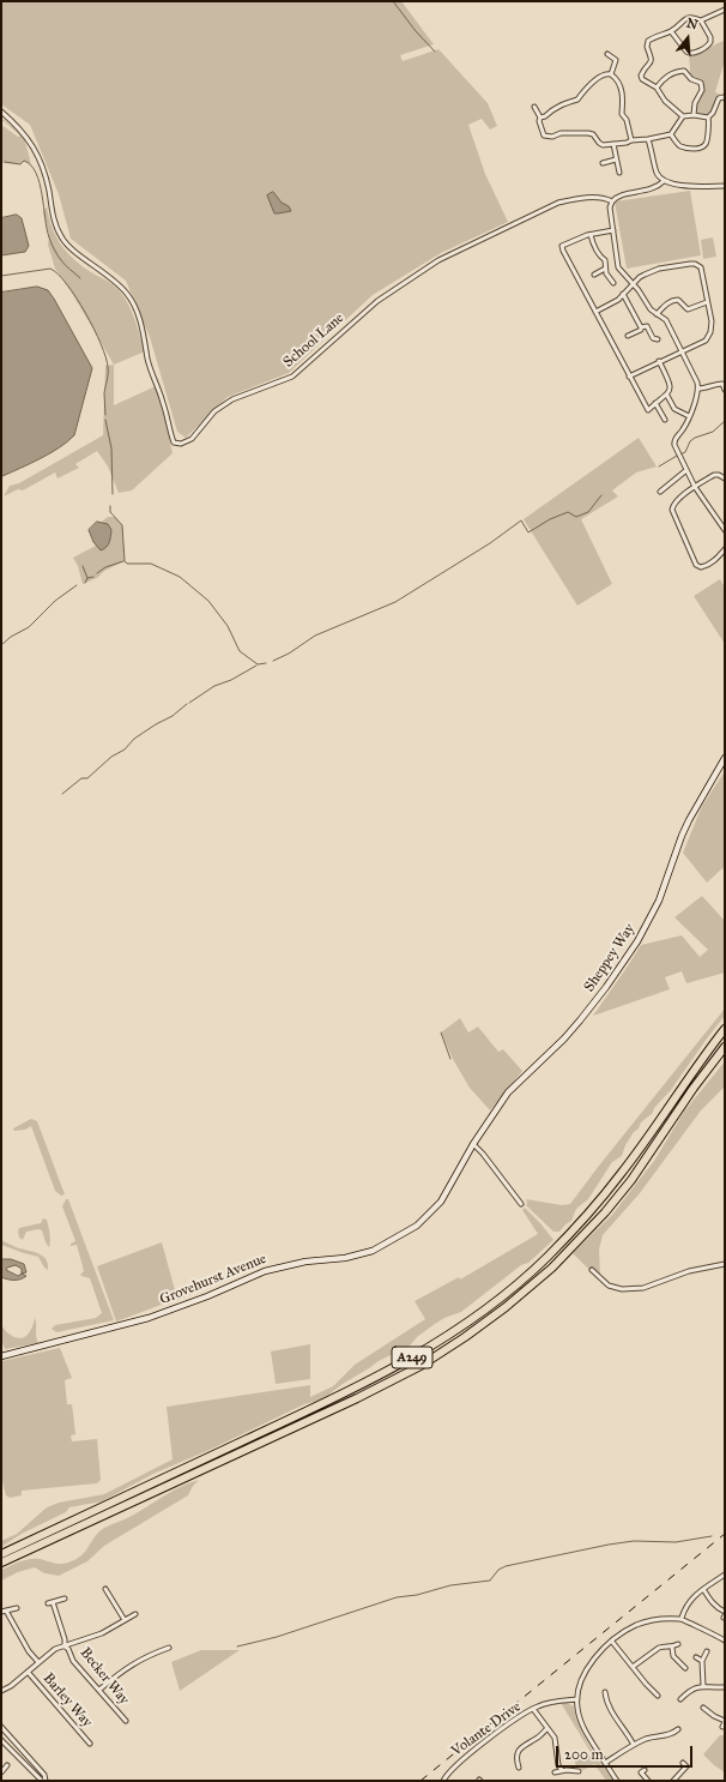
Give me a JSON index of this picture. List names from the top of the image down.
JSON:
{
  "streets": {
    "highway": ["A249"],
    "street": [
      "School Lane",
      "Sheppey Way",
      "Grovehurst Avenue",
      "Becker Way",
      "Barley Way",
      "Volante Drive"
    ]
  },
  "crossings": [
    ["Sheppey Way", "Grovehurst Avenue"]
  ],
  "scale_bar": "200 m",
  "north": "top"
}
